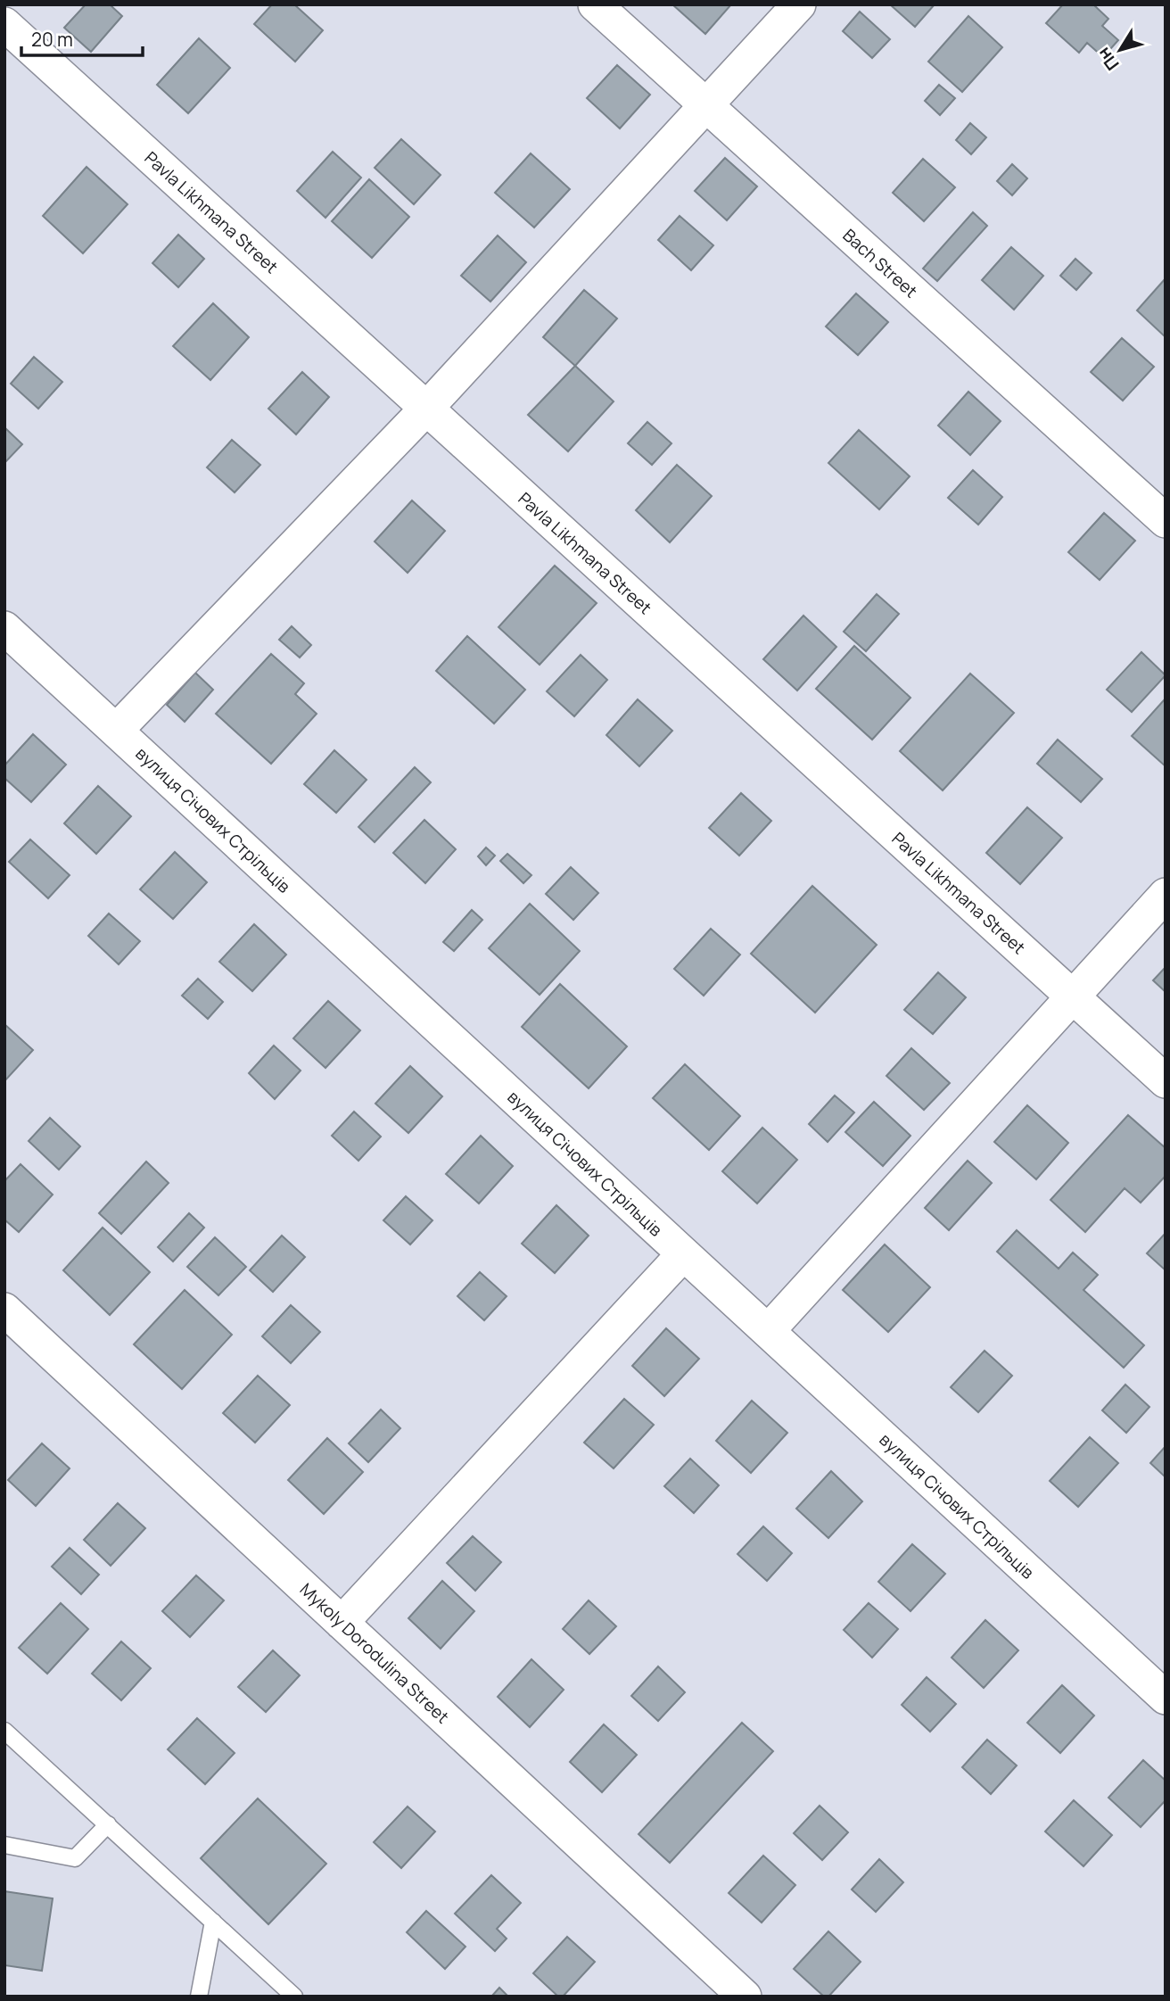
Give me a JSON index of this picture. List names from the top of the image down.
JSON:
{
  "streets": {
    "street": [
      "Pavla Likhmana Street",
      "Bach Street",
      "вулиця Січових Стрільців",
      "Mykoly Dorodulina Street"
    ]
  },
  "scale_bar": "20 m",
  "north": "bottom left"
}
